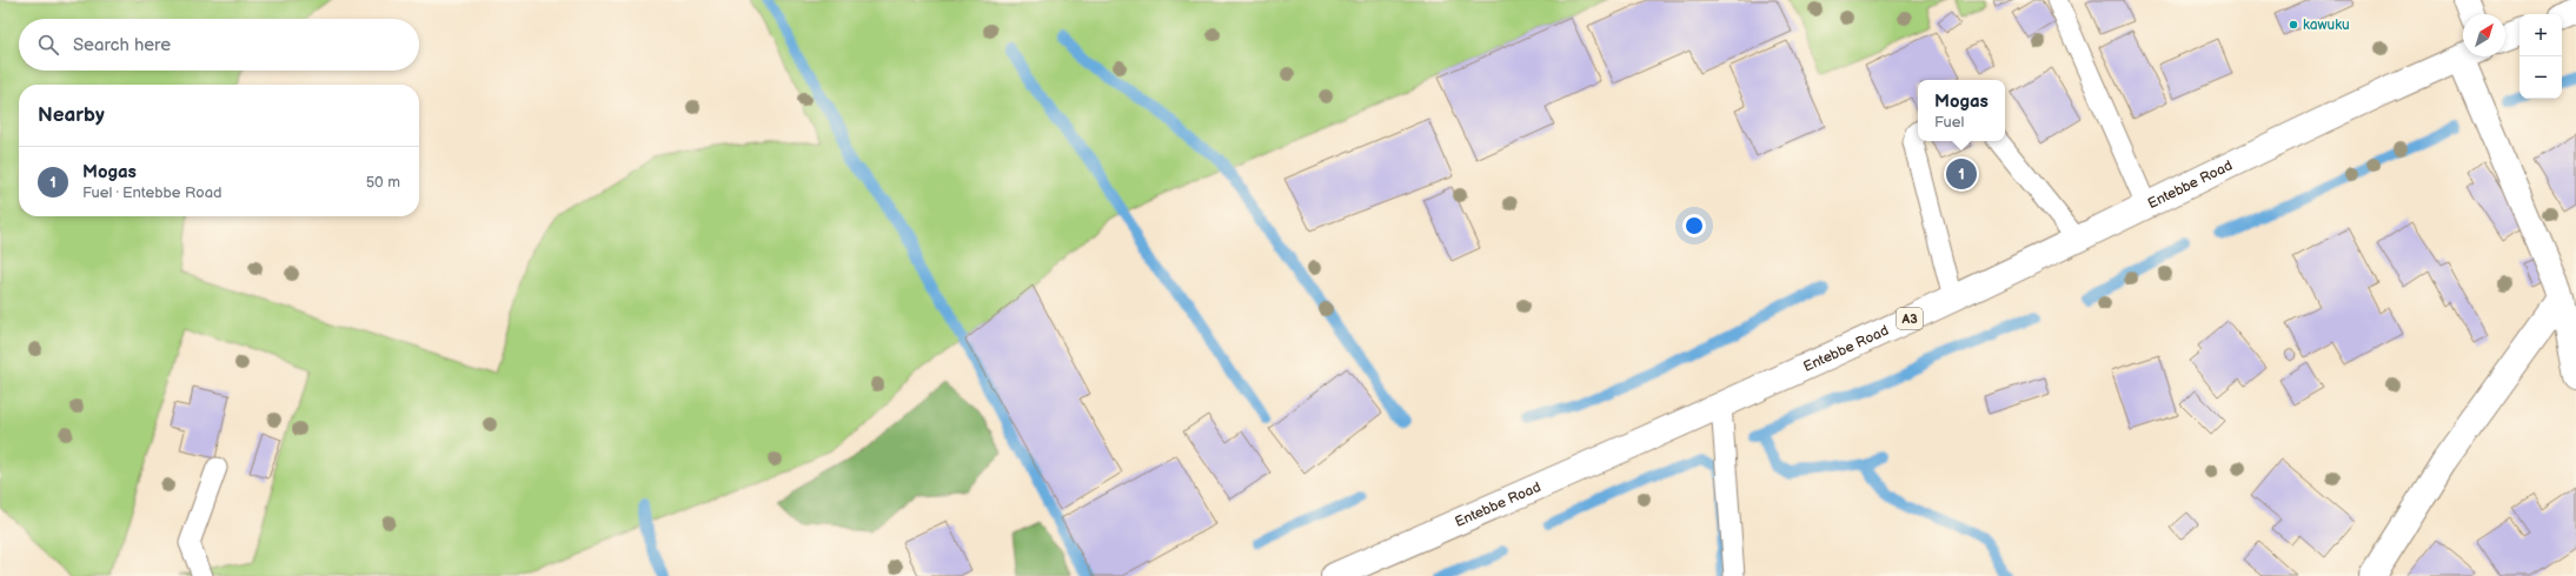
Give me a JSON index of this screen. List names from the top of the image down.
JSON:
{
  "streets": {
    "main road": ["Entebbe Road", "A3"]
  },
  "places": ["kawuku"],
  "north": "top right",
  "page": {
    "map_buttons": ["+", "−"],
    "search": "Search here",
    "popup": ["Mogas", "Fuel"],
    "heading": "Nearby",
    "list": [
      {
        "mark": "1",
        "name": "Mogas",
        "note": "Fuel · Entebbe Road",
        "value": "50 m"
      }
    ],
    "pins": "1"
  }
}
